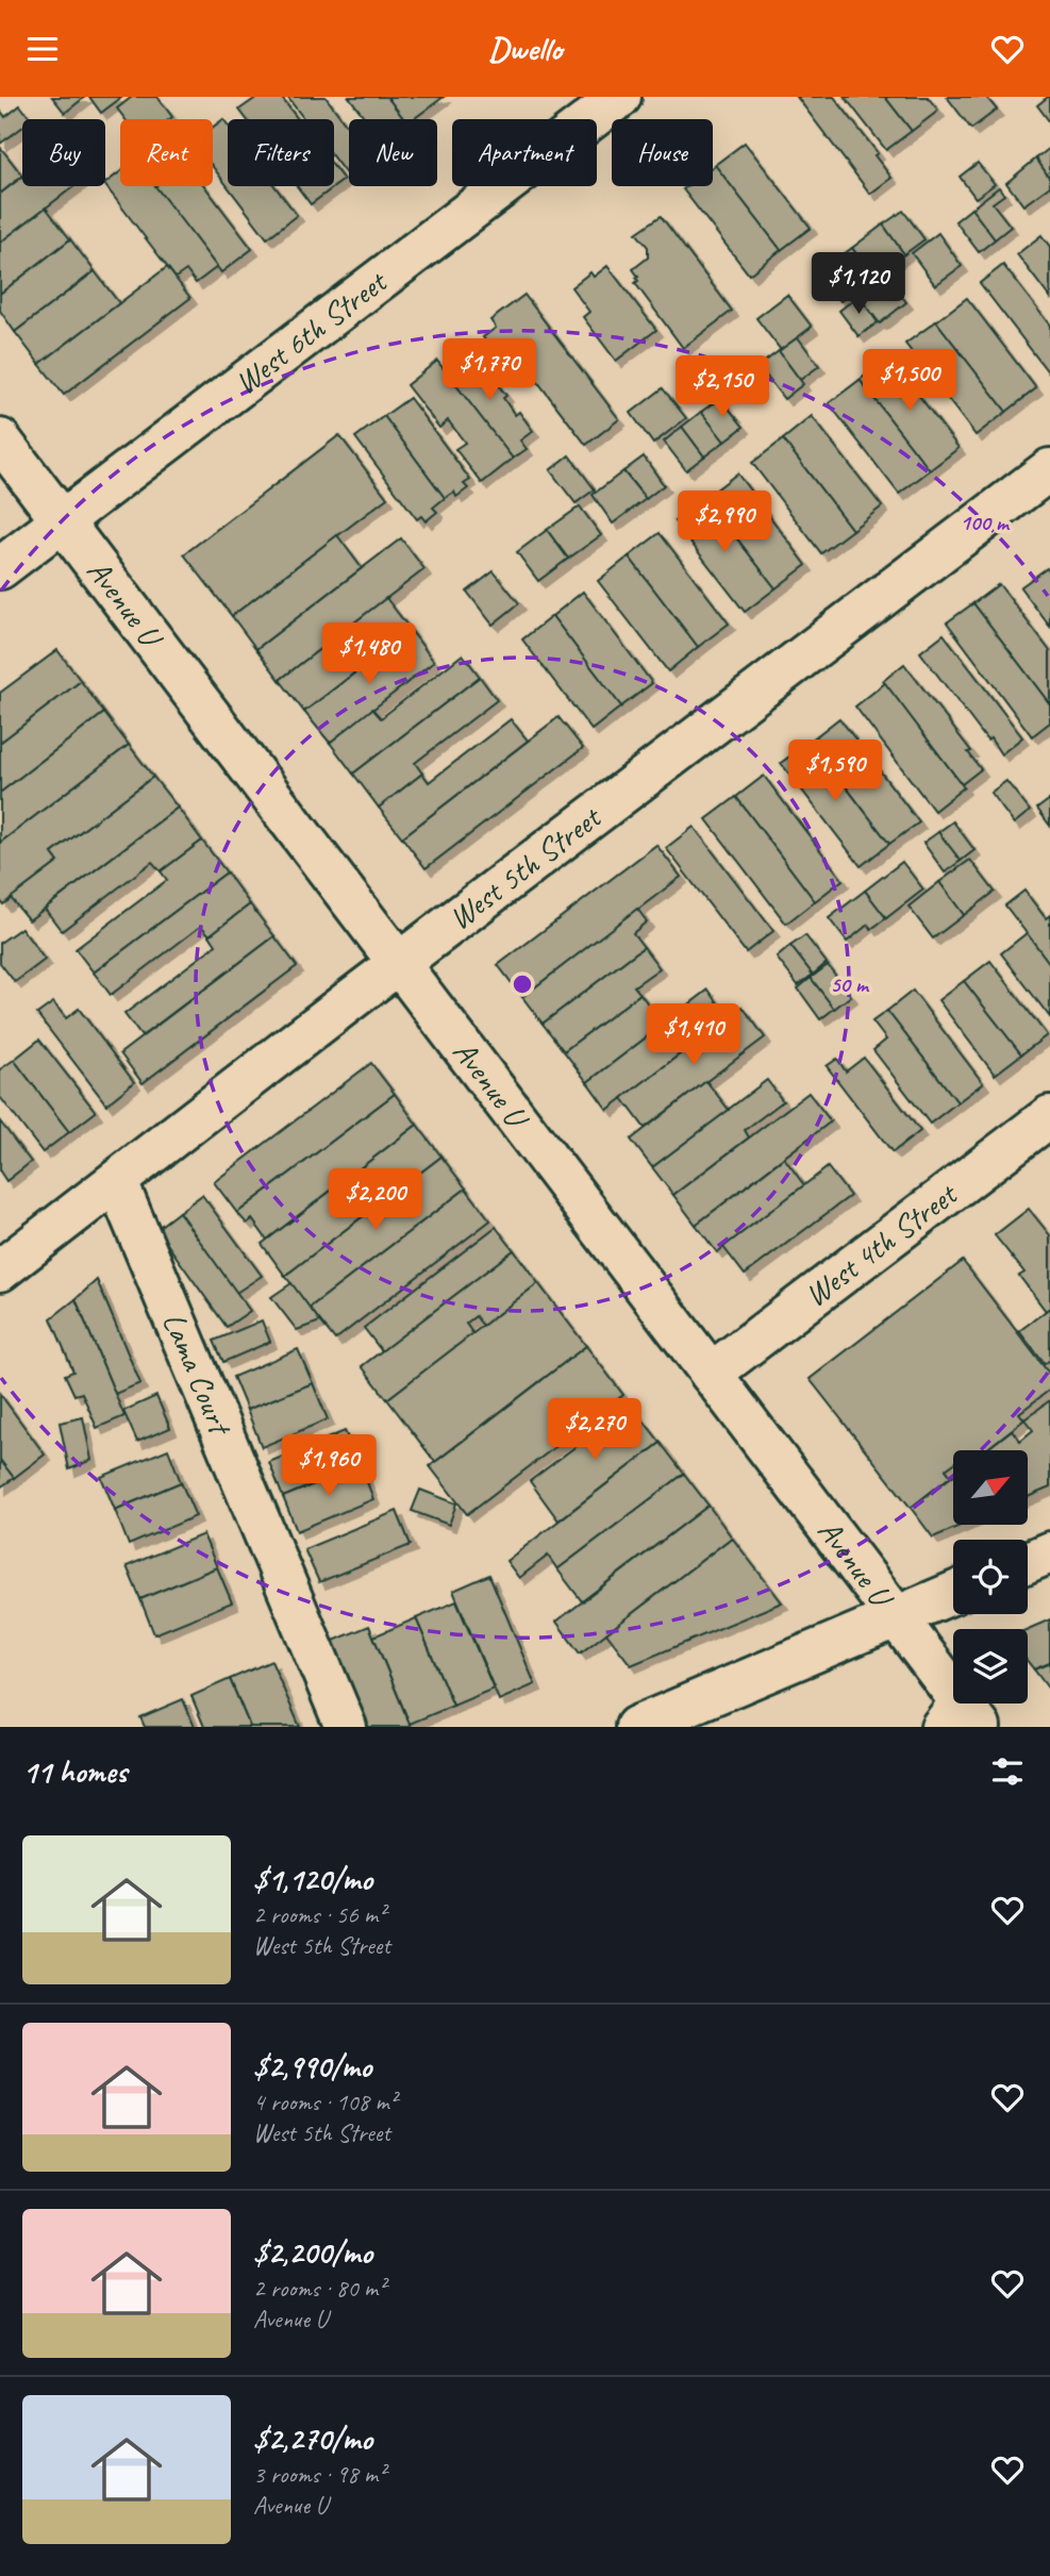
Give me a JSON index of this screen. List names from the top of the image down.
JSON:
{
  "streets": {
    "street": [
      "West 6th Street",
      "Avenue U",
      "West 5th Street",
      "West 4th Street",
      "Lama Court"
    ]
  },
  "crossings": [
    ["West 6th Street", "Avenue U"],
    ["Avenue U", "West 5th Street"],
    ["Avenue U", "West 4th Street"],
    ["West 5th Street", "Lama Court"]
  ],
  "north": "top right",
  "page": {
    "header": "Dwello",
    "chip": [
      "Buy",
      "Rent",
      "Filters",
      "New",
      "Apartment",
      "House"
    ],
    "price": [
      "$1,120",
      "$1,770",
      "$1,500",
      "$2,150",
      "$2,990",
      "$1,480",
      "$1,590",
      "$1,410",
      "$2,200",
      "$2,270",
      "$1,960"
    ],
    "heading": "11 homes",
    "list": [
      {
        "name": "$1,120/mo",
        "note": "2 rooms · 56 m² · West 5th Street"
      },
      {
        "name": "$2,990/mo",
        "note": "4 rooms · 108 m² · West 5th Street"
      },
      {
        "name": "$2,200/mo",
        "note": "2 rooms · 80 m² · Avenue U"
      },
      {
        "name": "$2,270/mo",
        "note": "3 rooms · 98 m² · Avenue U"
      }
    ]
  },
  "rings": ["100 m", "50 m"]
}
